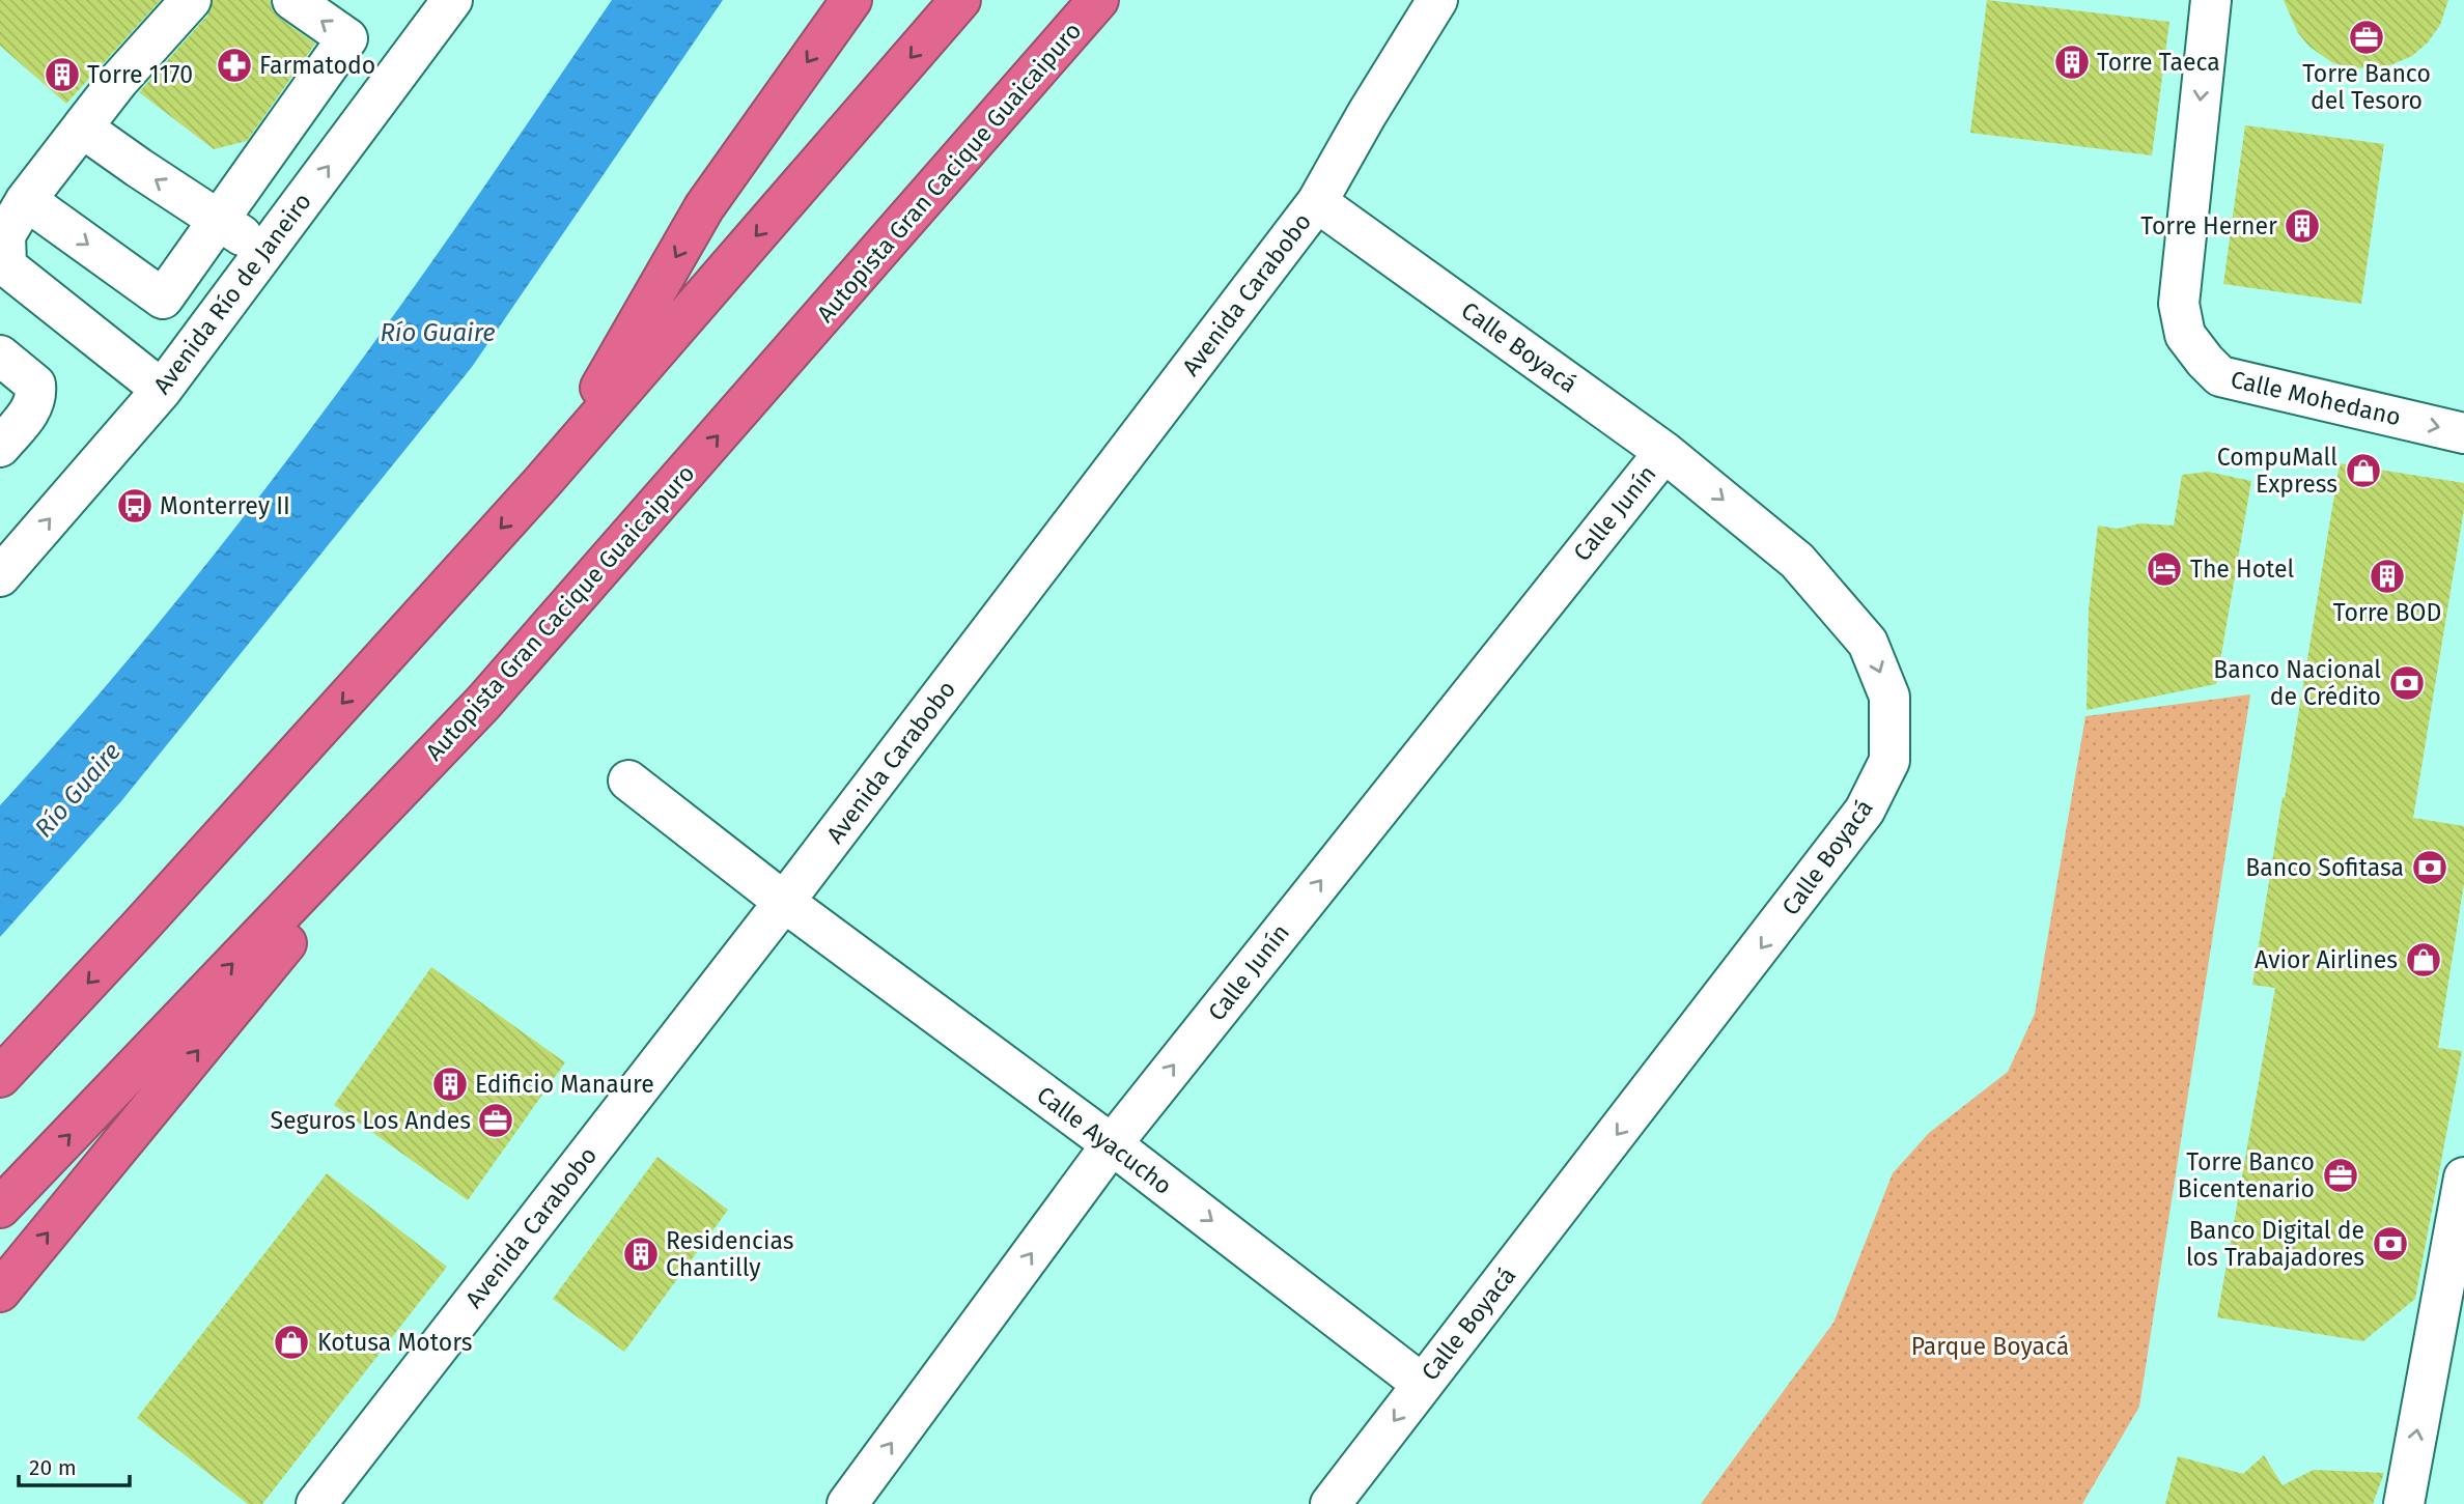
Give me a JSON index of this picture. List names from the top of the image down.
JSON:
{
  "streets": {
    "highway": ["Autopista Gran Cacique Guaicaipuro"],
    "street": [
      "Avenida Río de Janeiro",
      "Avenida Carabobo",
      "Calle Boyacá",
      "Calle Mohedano",
      "Calle Junín",
      "Calle Ayacucho"
    ]
  },
  "crossings": [
    ["Avenida Carabobo", "Calle Boyacá"],
    ["Avenida Carabobo", "Calle Ayacucho"],
    ["Calle Boyacá", "Calle Junín"],
    ["Calle Boyacá", "Calle Ayacucho"],
    ["Calle Junín", "Calle Ayacucho"]
  ],
  "one_way": [
    "Avenida Río de Janeiro",
    "Calle Boyacá",
    "Calle Junín",
    "Calle Ayacucho"
  ],
  "water": ["Río Guaire"],
  "parks": ["Parque Boyacá"],
  "places": {
    "office": ["Torre Banco del Tesoro", "Seguros Los Andes", "Torre Banco Bicentenario"],
    "building": [
      "Torre Taeca",
      "Torre 1170",
      "Torre Herner",
      "Torre BOD",
      "Edificio Manaure",
      "Residencias Chantilly"
    ],
    "pharmacy": ["Farmatodo"],
    "shop": ["CompuMall Express", "Avior Airlines", "Kotusa Motors"],
    "bus stop": ["Monterrey II"],
    "hotel": ["The Hotel"],
    "bank": ["Banco Nacional de Crédito", "Banco Sofitasa", "Banco Digital de los Trabajadores"]
  },
  "scale_bar": "20 m"
}
